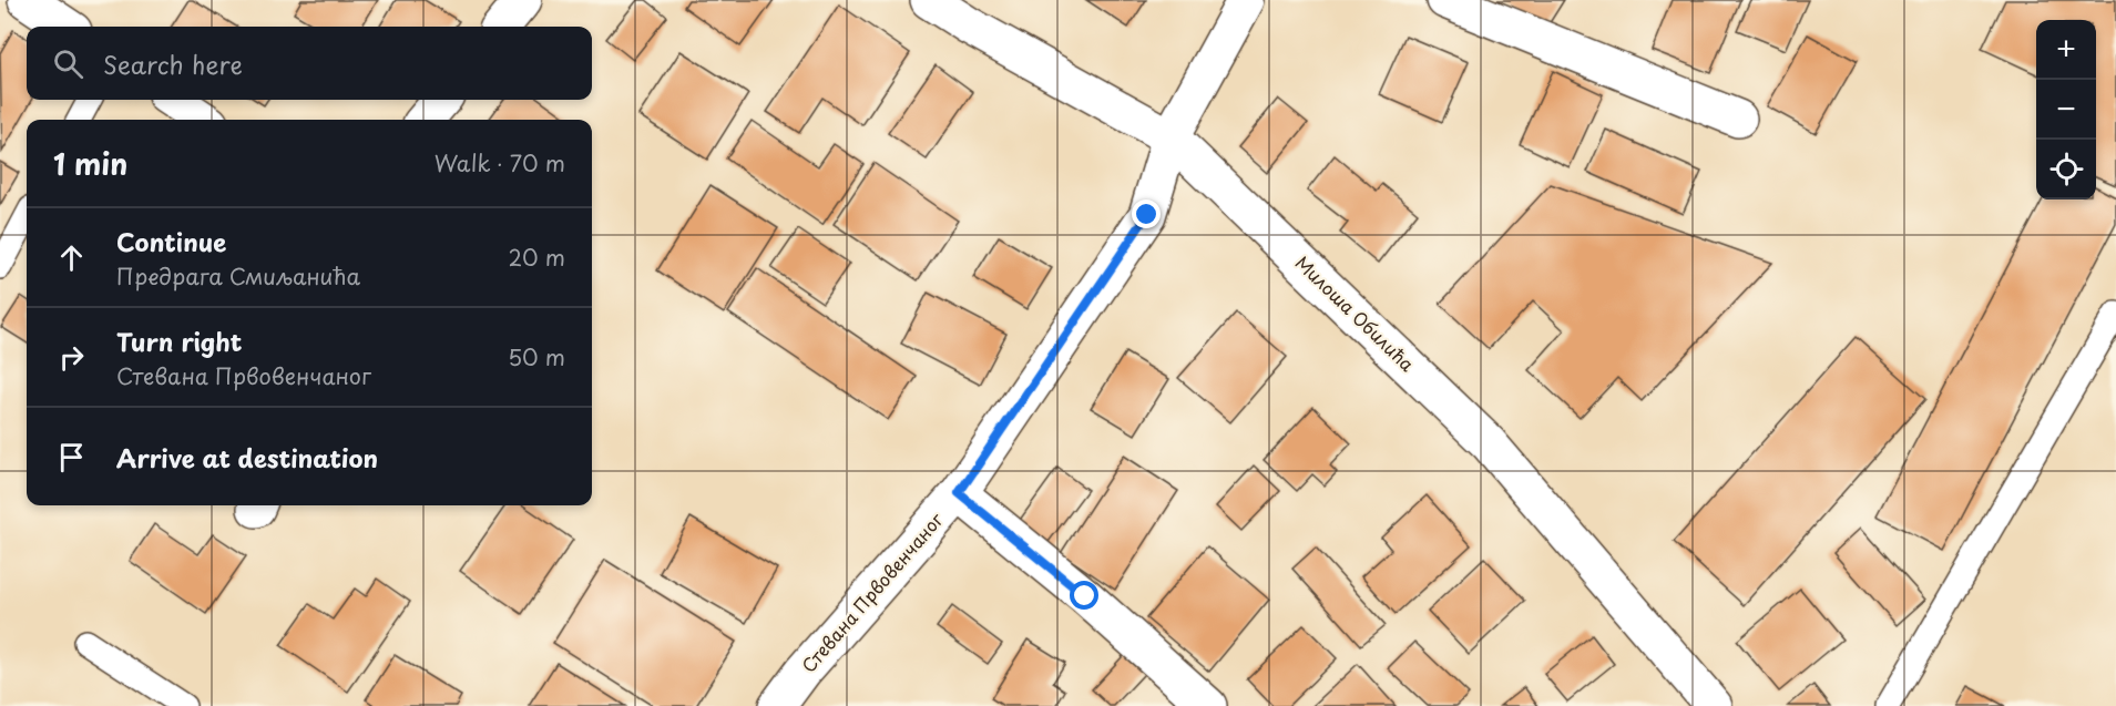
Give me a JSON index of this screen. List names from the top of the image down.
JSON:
{
  "streets": {
    "street": ["Милоша Обилића", "Стевана Првовенчаног"]
  },
  "crossings": [
    ["Милоша Обилића", "Стевана Првовенчаног"]
  ],
  "page": {
    "map_buttons": ["+", "−"],
    "search": "Search here",
    "heading": ["1 min", "Walk · 70 m"],
    "list": [
      ["Continue", "Предрага Смиљанића", "20 m"],
      ["Turn right", "Стевана Првовенчаног", "50 m"],
      "Arrive at destination"
    ]
  }
}
